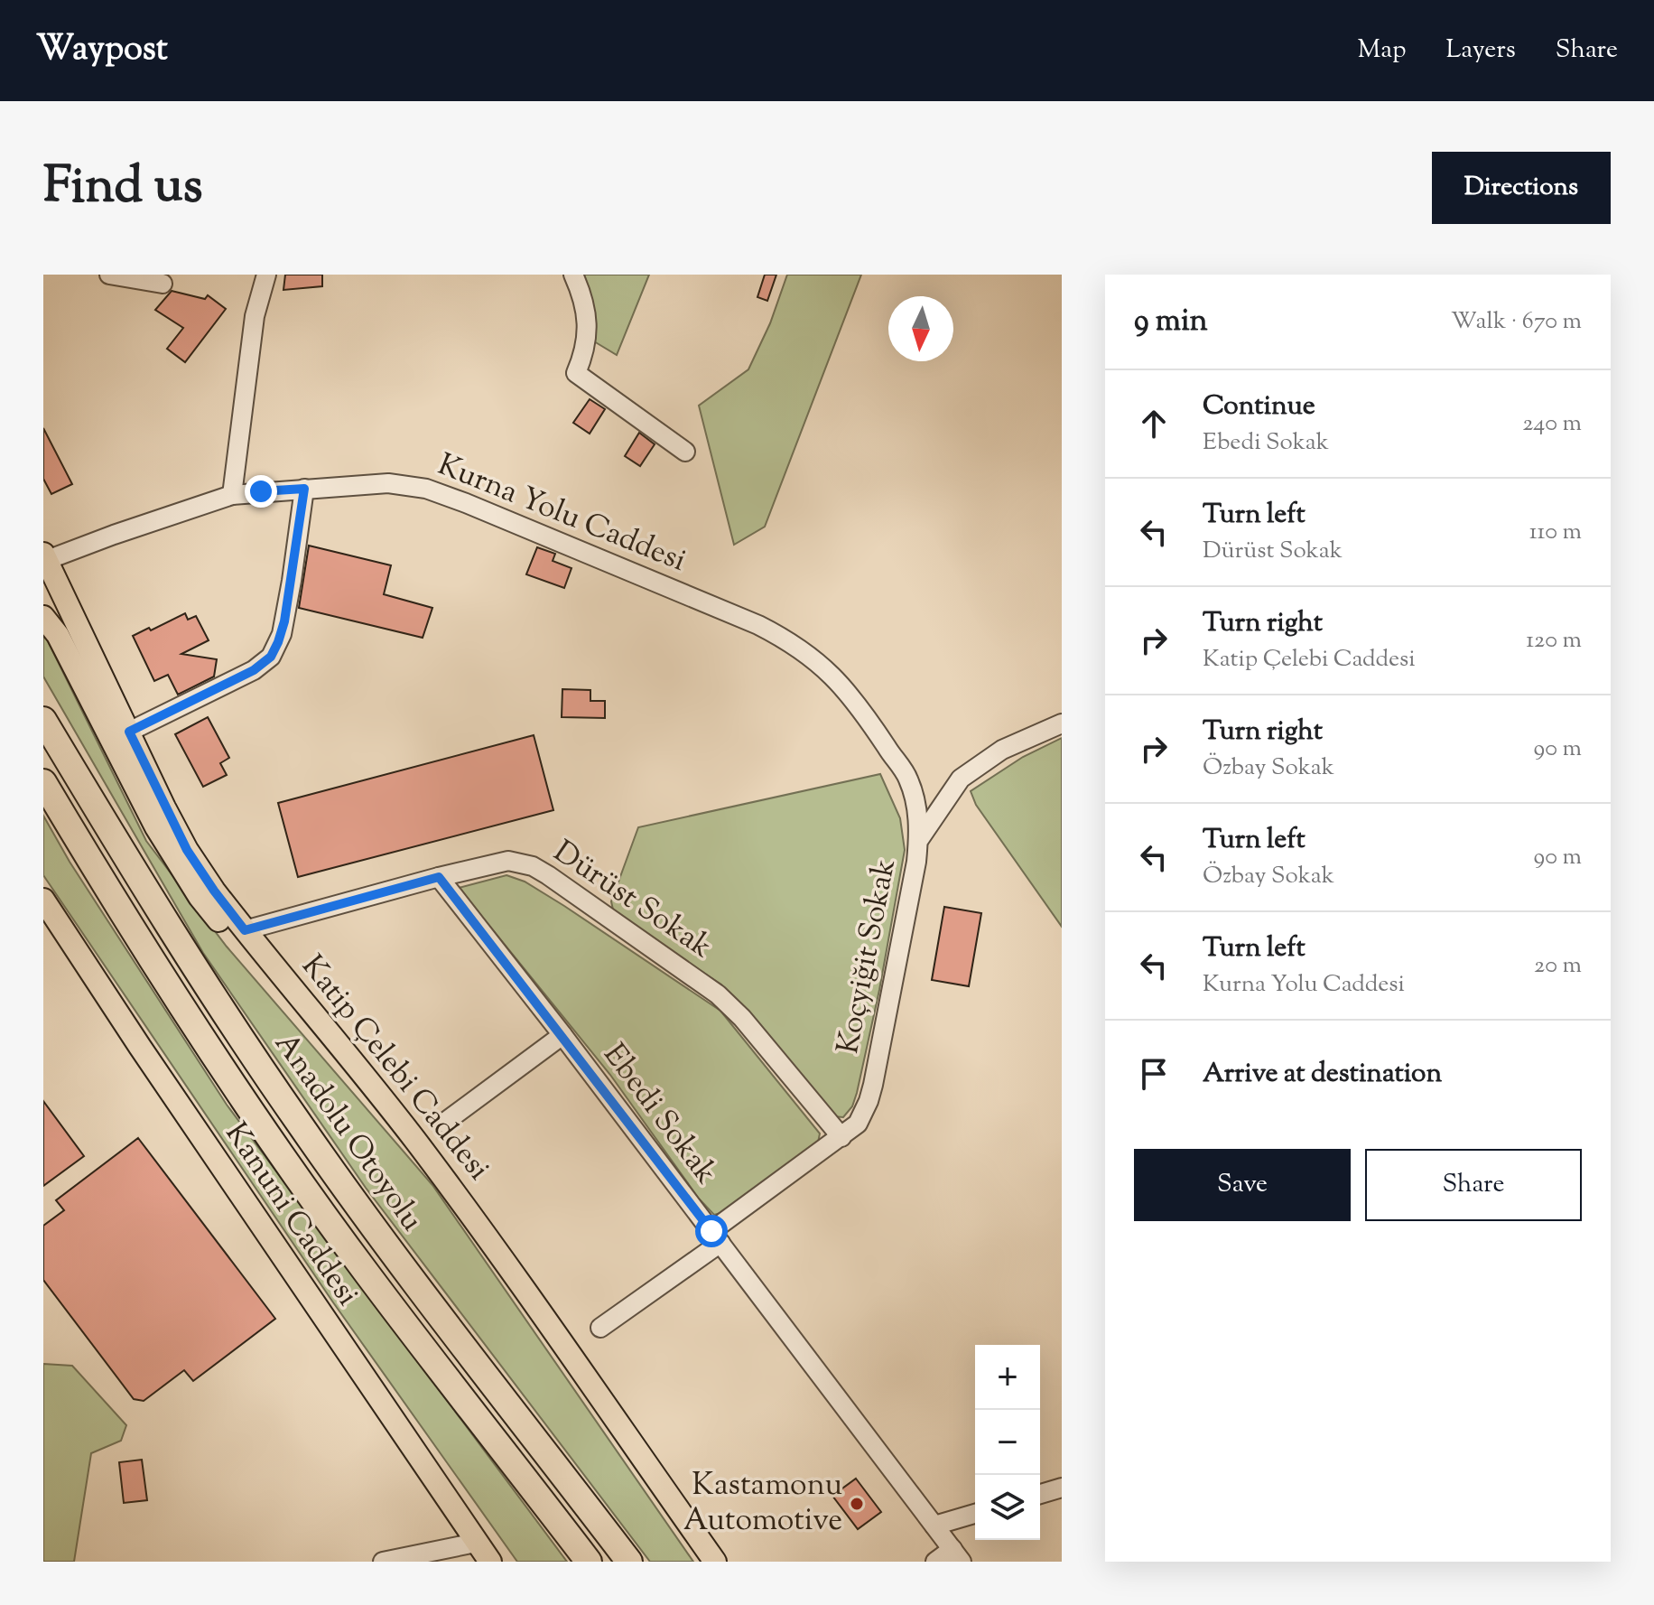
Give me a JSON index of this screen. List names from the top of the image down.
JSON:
{
  "streets": {
    "highway": ["Anadolu Otoyolu"],
    "main road": ["Katip Çelebi Caddesi", "Kanuni Caddesi"],
    "street": [
      "Kurna Yolu Caddesi",
      "Dürüst Sokak",
      "Koçyiğit Sokak",
      "Ebedi Sokak"
    ]
  },
  "crossings": [
    ["Kurna Yolu Caddesi", "Koçyiğit Sokak"],
    ["Kurna Yolu Caddesi", "Katip Çelebi Caddesi"],
    ["Dürüst Sokak", "Koçyiğit Sokak"],
    ["Dürüst Sokak", "Katip Çelebi Caddesi"],
    ["Dürüst Sokak", "Ebedi Sokak"],
    ["Koçyiğit Sokak", "Ebedi Sokak"]
  ],
  "places": ["Kastamonu Automotive"],
  "north": "bottom",
  "page": {
    "header": "Waypost",
    "nav": ["Map", "Layers", "Share"],
    "title": "Find us",
    "buttons": [
      "Directions",
      ["Save", "Share"]
    ],
    "heading": ["9 min", "Walk · 670 m"],
    "list": [
      ["Continue", "Ebedi Sokak", "240 m"],
      ["Turn left", "Dürüst Sokak", "110 m"],
      ["Turn right", "Katip Çelebi Caddesi", "120 m"],
      ["Turn right", "Özbay Sokak", "90 m"],
      ["Turn left", "Özbay Sokak", "90 m"],
      ["Turn left", "Kurna Yolu Caddesi", "20 m"],
      "Arrive at destination"
    ],
    "map_buttons": ["+", "−"]
  }
}
